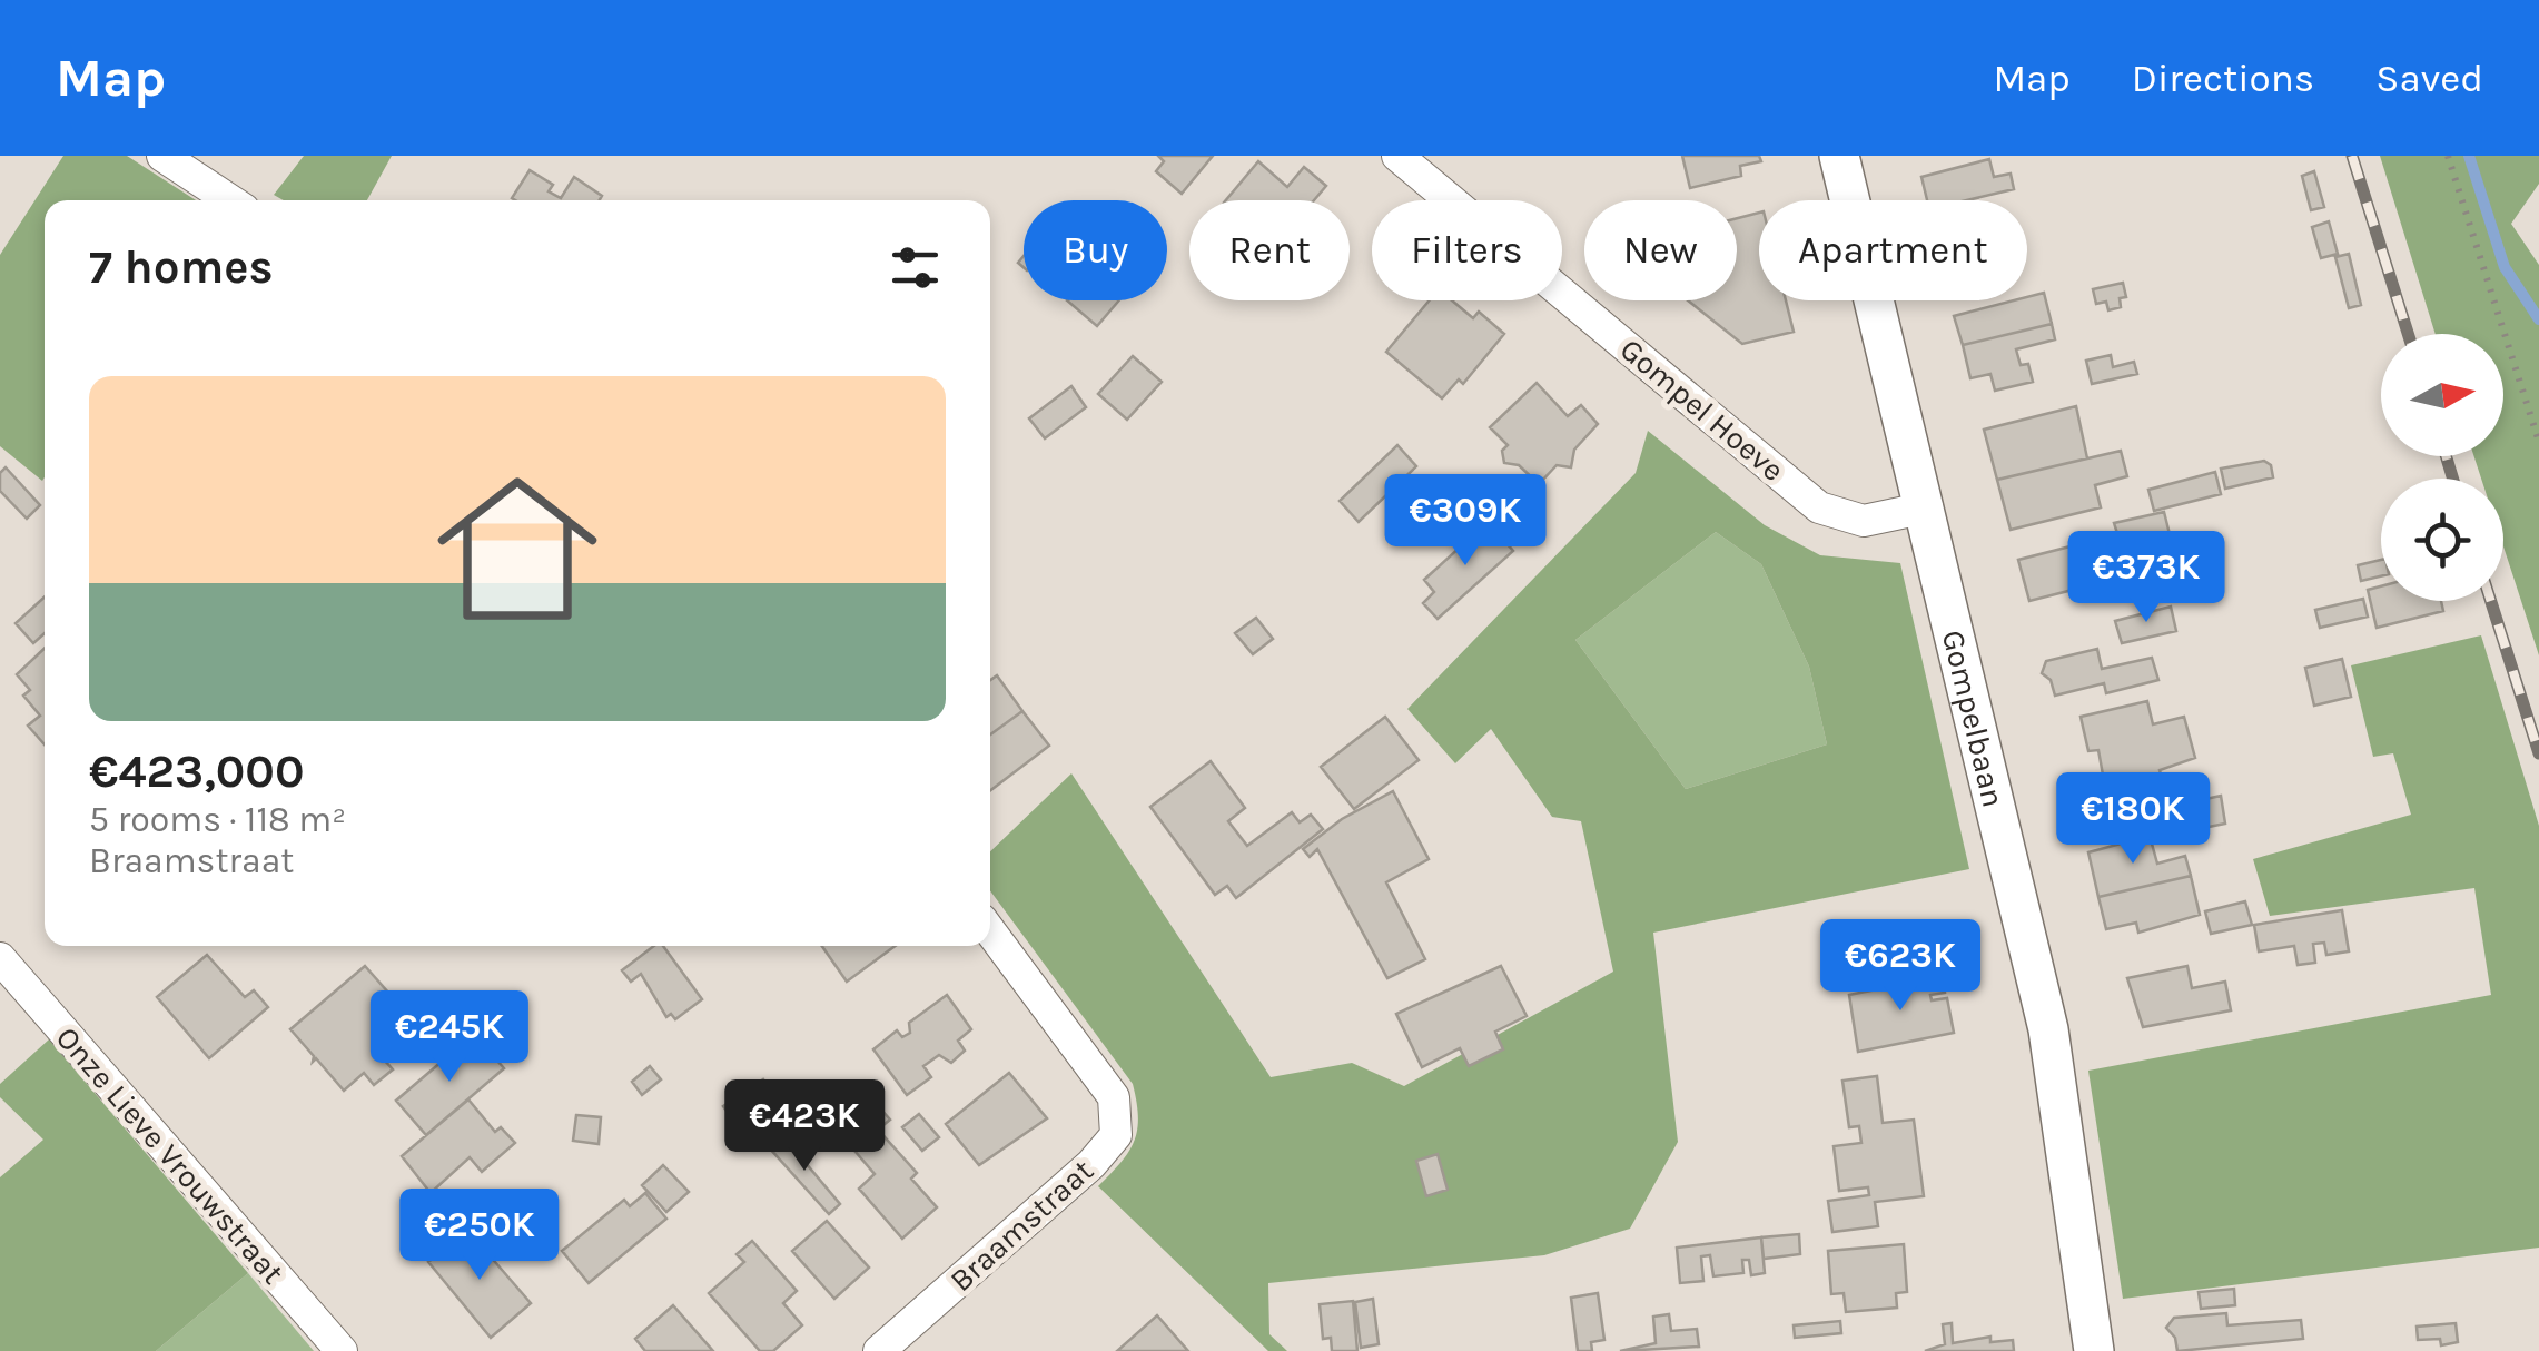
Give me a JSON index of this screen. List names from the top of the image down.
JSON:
{
  "streets": {
    "street": [
      "Gompel Hoeve",
      "Gompelbaan",
      "Onze Lieve Vrouwstraat",
      "Braamstraat"
    ]
  },
  "crossings": [
    ["Gompel Hoeve", "Gompelbaan"]
  ],
  "north": "right",
  "page": {
    "header": "Map",
    "nav": ["Map", "Directions", "Saved"],
    "chip": [
      "Buy",
      "Rent",
      "Filters",
      "New",
      "Apartment"
    ],
    "heading": "7 homes",
    "list": [
      {
        "name": "€423,000",
        "note": "5 rooms · 118 m² · Braamstraat"
      }
    ],
    "price": [
      "€309K",
      "€373K",
      "€180K",
      "€623K",
      "€245K",
      "€423K",
      "€250K"
    ]
  }
}
